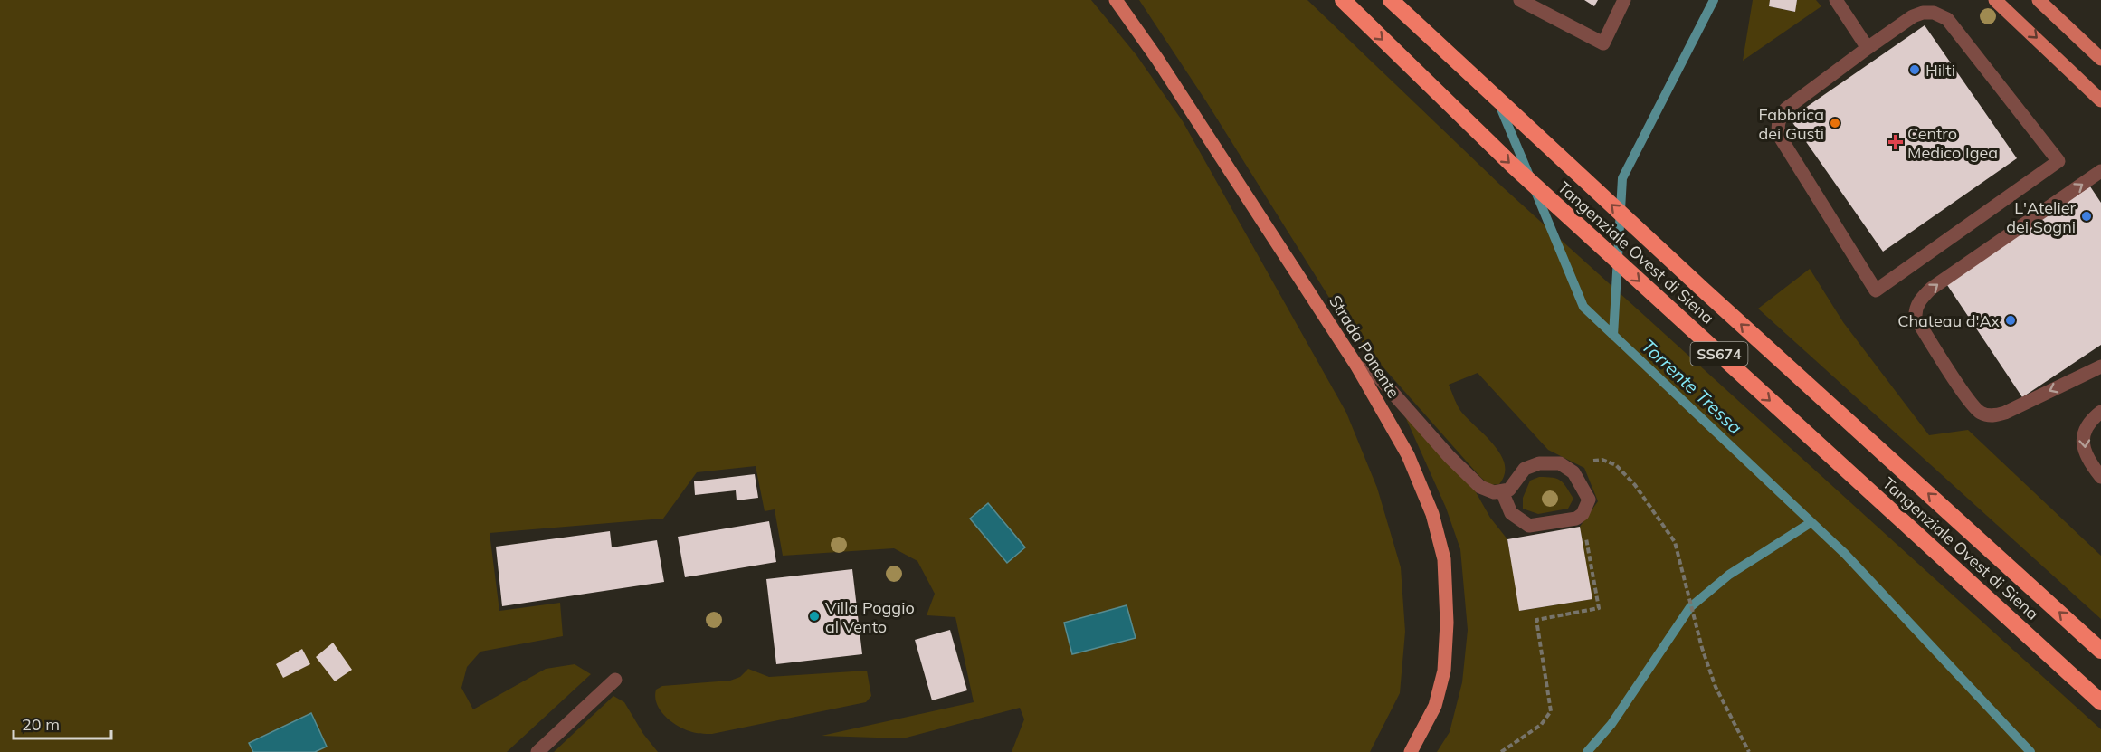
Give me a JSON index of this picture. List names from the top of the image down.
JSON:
{
  "streets": {
    "highway": ["Tangenziale Ovest di Siena", "SS674"],
    "main road": ["Strada Ponente"]
  },
  "water": ["Torrente Tressa"],
  "places": {
    "other": [
      "Hilti",
      "Fabbrica dei Gusti",
      "L'Atelier dei Sogni",
      "Chateau d'Ax",
      "Villa Poggio al Vento"
    ],
    "health": ["Centro Medico Igea"]
  },
  "scale_bar": "20 m"
}
